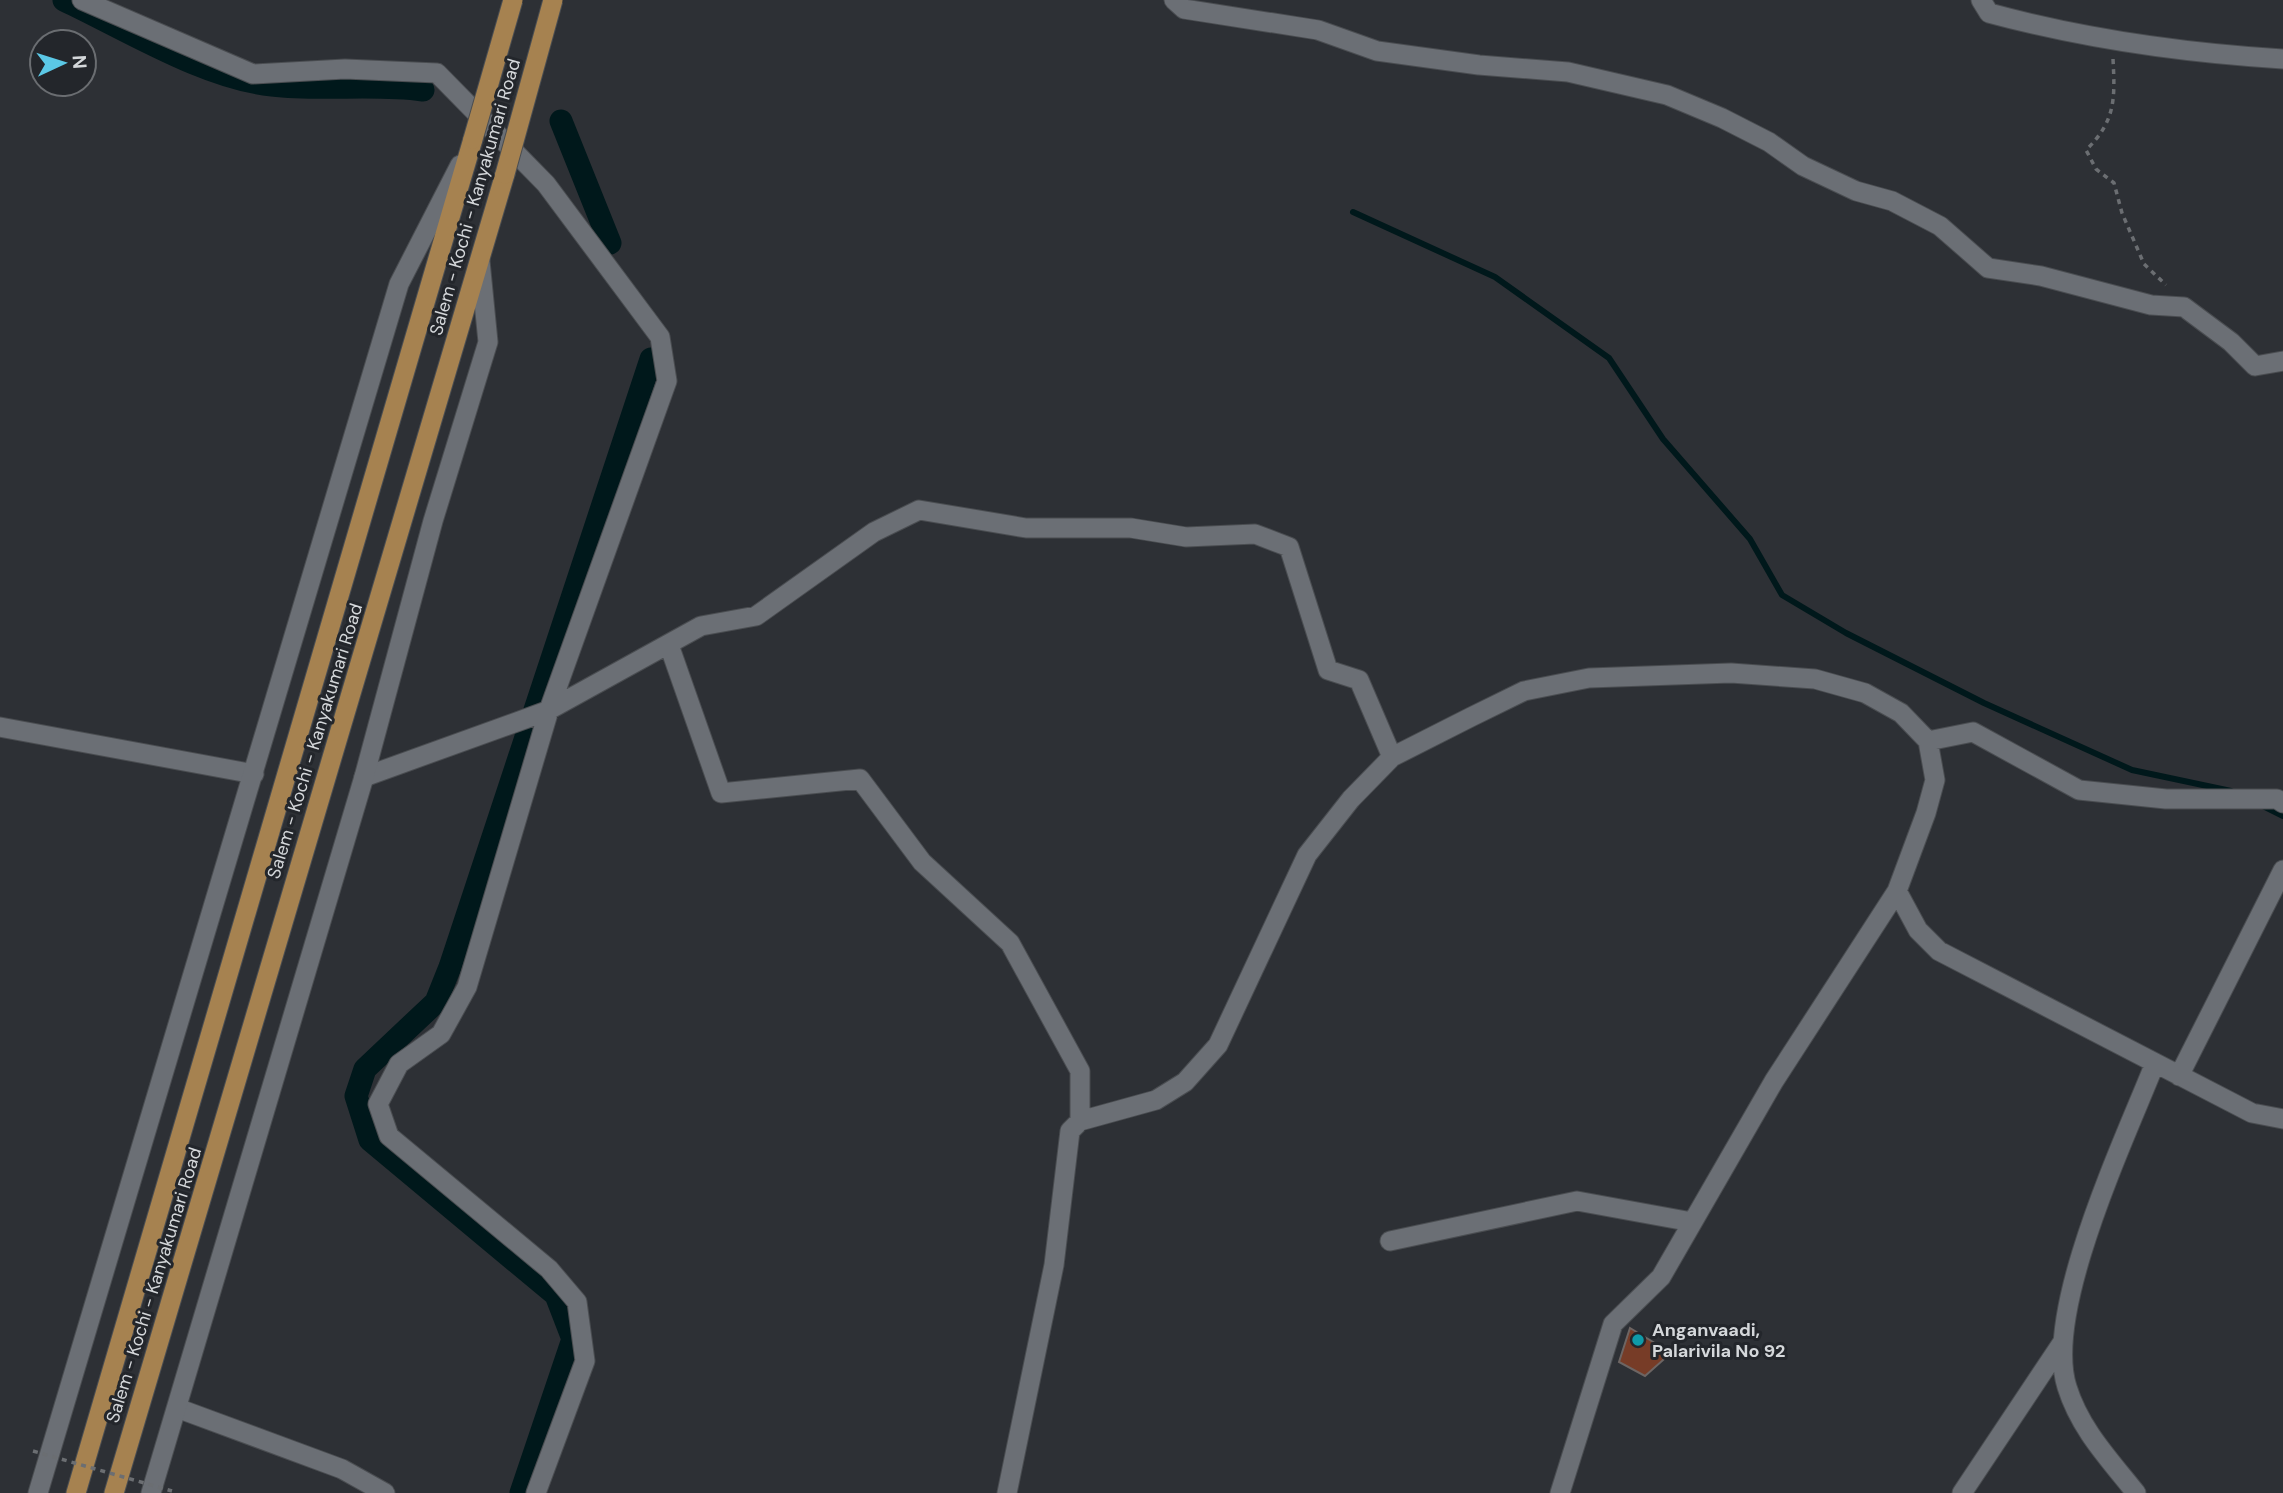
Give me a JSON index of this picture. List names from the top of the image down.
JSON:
{
  "streets": {
    "highway": ["Salem - Kochi - Kanyakumari Road"]
  },
  "places": ["Anganvaadi, Palarivila No 92"],
  "north": "right"
}
